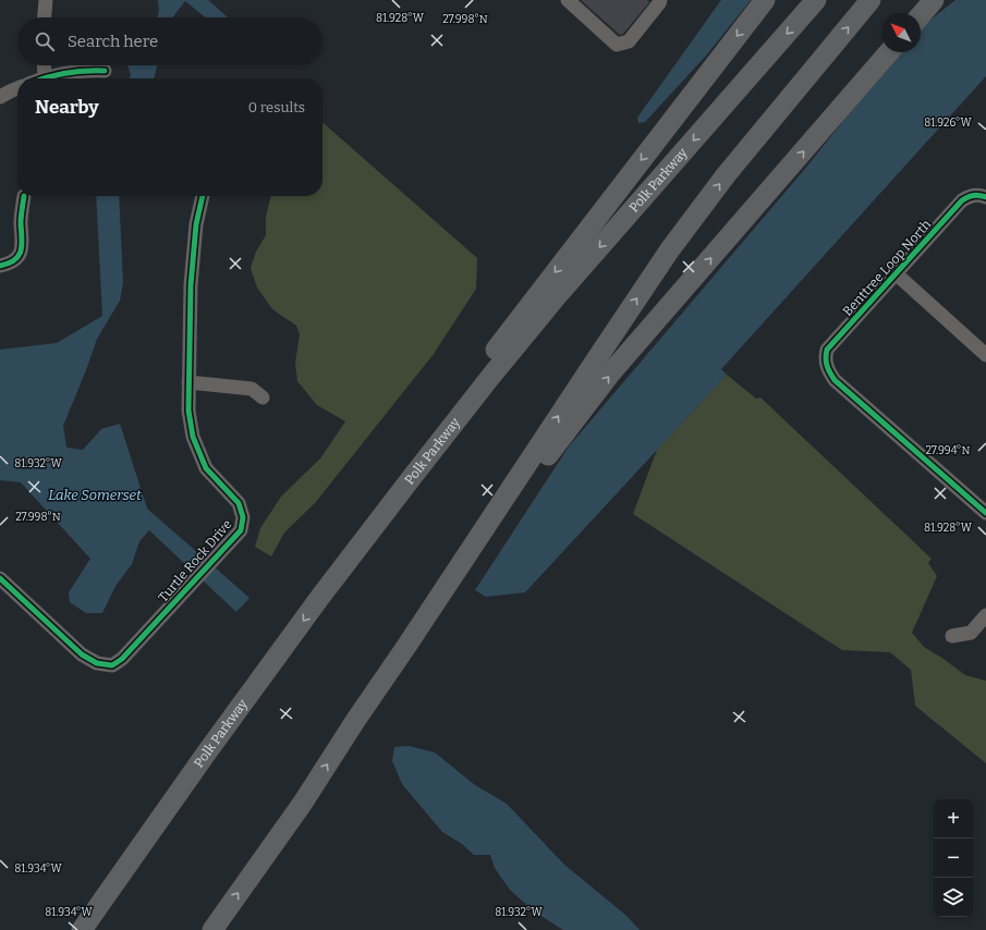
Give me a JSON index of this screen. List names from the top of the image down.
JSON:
{
  "streets": {
    "highway": ["Polk Parkway"],
    "street": ["Benttree Loop North", "Turtle Rock Drive"]
  },
  "water": ["Lake Somerset"],
  "north": "top left",
  "page": {
    "search": "Search here",
    "heading": ["Nearby", "0 results"],
    "map_buttons": ["+", "−"]
  },
  "coordinates": [
    "81.928°W",
    "27.998°N",
    "81.926°W",
    "27.994°N",
    "81.932°W",
    "81.934°W"
  ]
}
